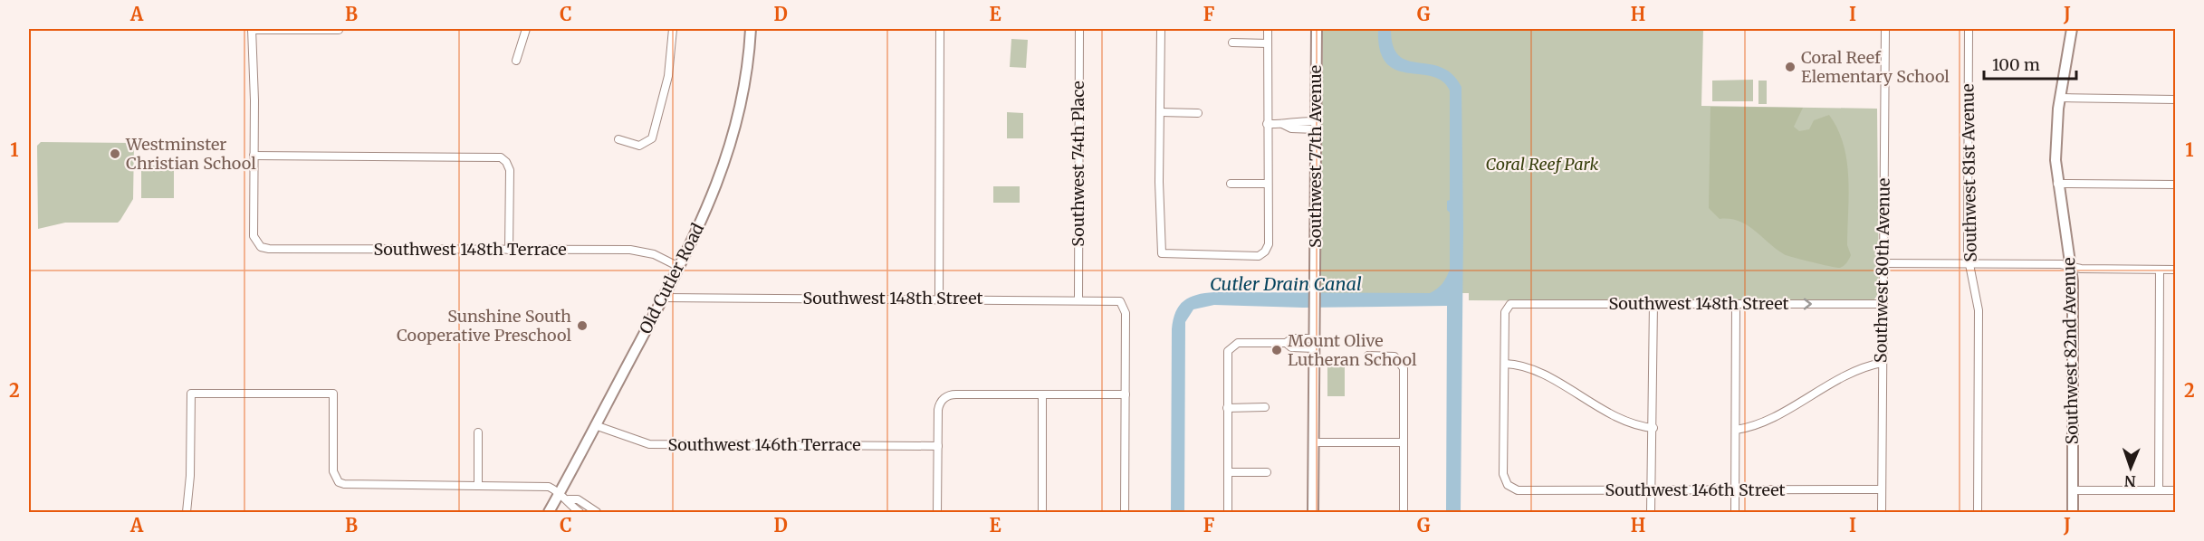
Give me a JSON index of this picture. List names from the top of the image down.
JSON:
{
  "streets": {
    "street": [
      "Southwest 77th Avenue",
      "Southwest 74th Place",
      "Southwest 81st Avenue",
      "Southwest 148th Terrace",
      "Southwest 80th Avenue",
      "Old Cutler Road",
      "Southwest 148th Street",
      "Southwest 82nd Avenue",
      "Southwest 146th Terrace",
      "Southwest 146th Street"
    ]
  },
  "crossings": [
    ["Southwest 74th Place", "Southwest 148th Street"],
    ["Southwest 148th Terrace", "Old Cutler Road"],
    ["Southwest 80th Avenue", "Southwest 148th Street"],
    ["Southwest 80th Avenue", "Southwest 146th Street"],
    ["Old Cutler Road", "Southwest 148th Street"],
    ["Old Cutler Road", "Southwest 146th Terrace"],
    ["Southwest 148th Street", "Southwest 146th Street"]
  ],
  "water": ["Cutler Drain Canal"],
  "parks": ["Coral Reef Park"],
  "places": [
    "Coral Reef Elementary School",
    "Westminster Christian School",
    "Sunshine South Cooperative Preschool",
    "Mount Olive Lutheran School"
  ],
  "scale_bar": "100 m",
  "north": "bottom",
  "grid": {
    "columns": [
      "A",
      "B",
      "C",
      "D",
      "E",
      "F",
      "G",
      "H",
      "I",
      "J"
    ],
    "rows": ["1", "2"]
  }
}
